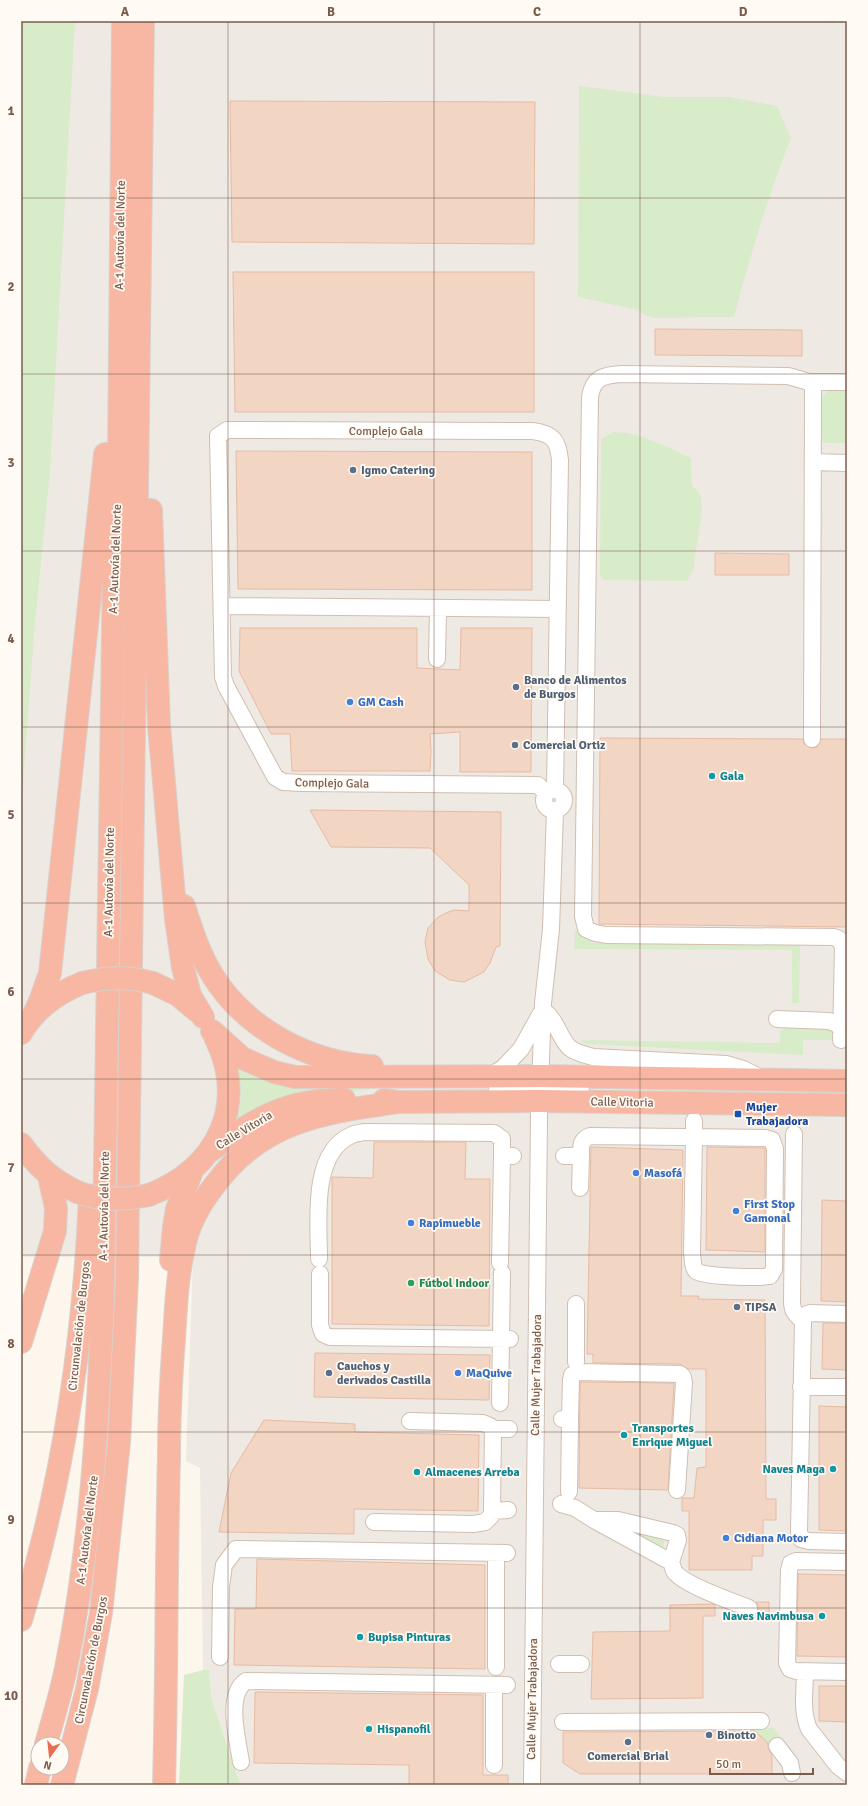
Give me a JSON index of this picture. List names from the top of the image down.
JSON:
{
  "streets": {
    "highway": ["A-1 Autovía del Norte", "Calle Vitoria", "Circunvalación de Burgos"],
    "street": ["Complejo Gala", "Calle Mujer Trabajadora"]
  },
  "crossings": [
    ["A-1 Autovía del Norte", "Circunvalación de Burgos"],
    ["Complejo Gala", "Calle Mujer Trabajadora"],
    ["Calle Vitoria", "Calle Mujer Trabajadora"]
  ],
  "places": {
    "other": [
      "Igmo Catering",
      "Banco de Alimentos de Burgos",
      "GM Cash",
      "Comercial Ortiz",
      "Gala",
      "Masofá",
      "First Stop Gamonal",
      "Rapimueble",
      "Fútbol Indoor",
      "TIPSA",
      "Cauchos y derivados Castilla",
      "MaQuive",
      "Transportes Enrique Miguel",
      "Naves Maga",
      "Almacenes Arreba",
      "Cidiana Motor",
      "Naves Navimbusa",
      "Bupisa Pinturas",
      "Hispanofil",
      "Binotto",
      "Comercial Brial"
    ],
    "transit": ["Mujer Trabajadora"]
  },
  "scale_bar": "50 m",
  "north": "bottom",
  "grid": {
    "columns": [
      "A",
      "B",
      "C",
      "D"
    ],
    "rows": [
      "1",
      "2",
      "3",
      "4",
      "5",
      "6",
      "7",
      "8",
      "9",
      "10"
    ]
  }
}
